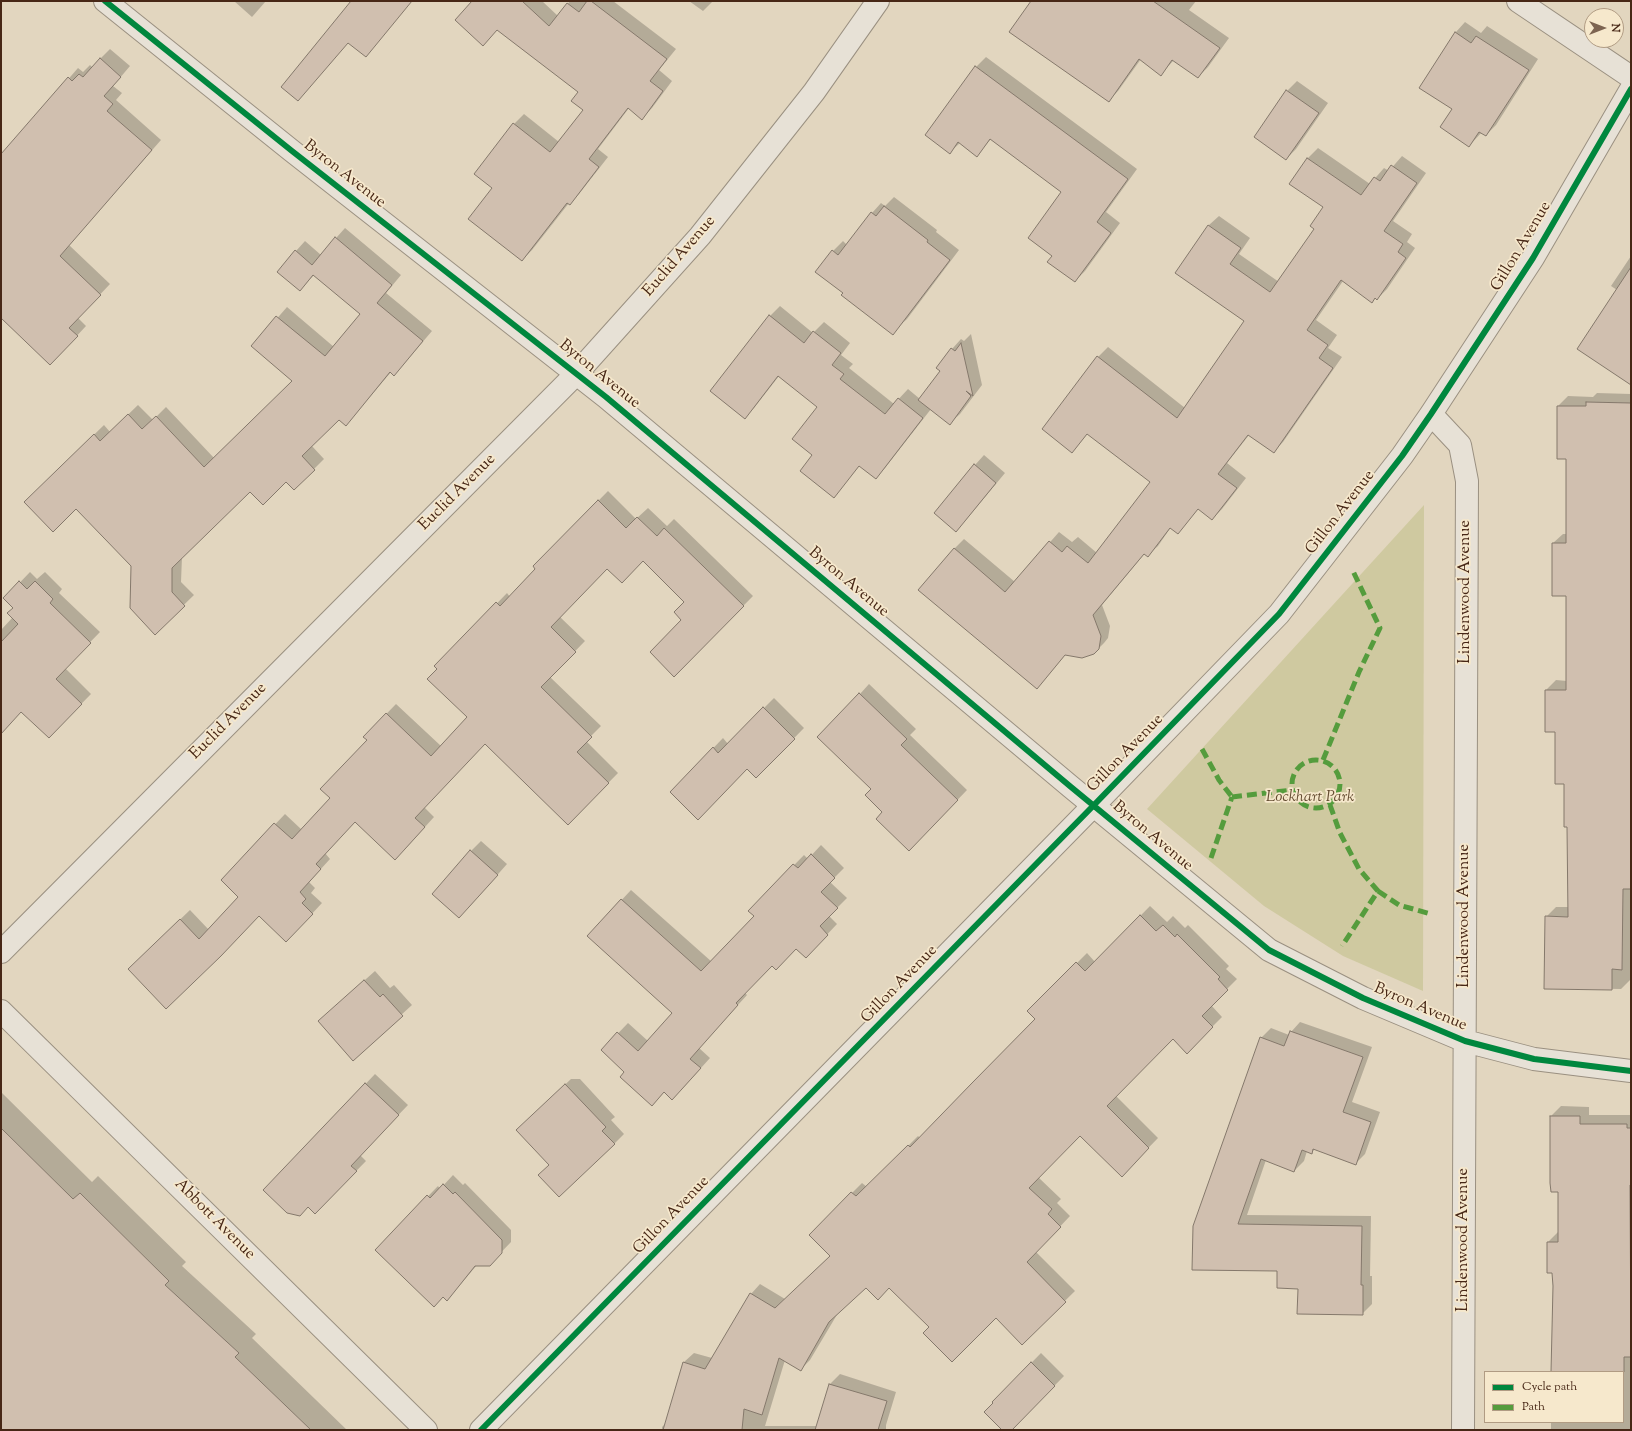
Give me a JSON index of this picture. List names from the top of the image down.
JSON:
{
  "streets": {
    "street": [
      "Byron Avenue",
      "Gillon Avenue",
      "Euclid Avenue",
      "Lindenwood Avenue",
      "Abbott Avenue"
    ]
  },
  "crossings": [
    ["Byron Avenue", "Gillon Avenue"],
    ["Byron Avenue", "Euclid Avenue"],
    ["Byron Avenue", "Lindenwood Avenue"],
    ["Gillon Avenue", "Lindenwood Avenue"]
  ],
  "parks": ["Lockhart Park"],
  "legend": ["Cycle path", "Path"],
  "north": "right"
}
